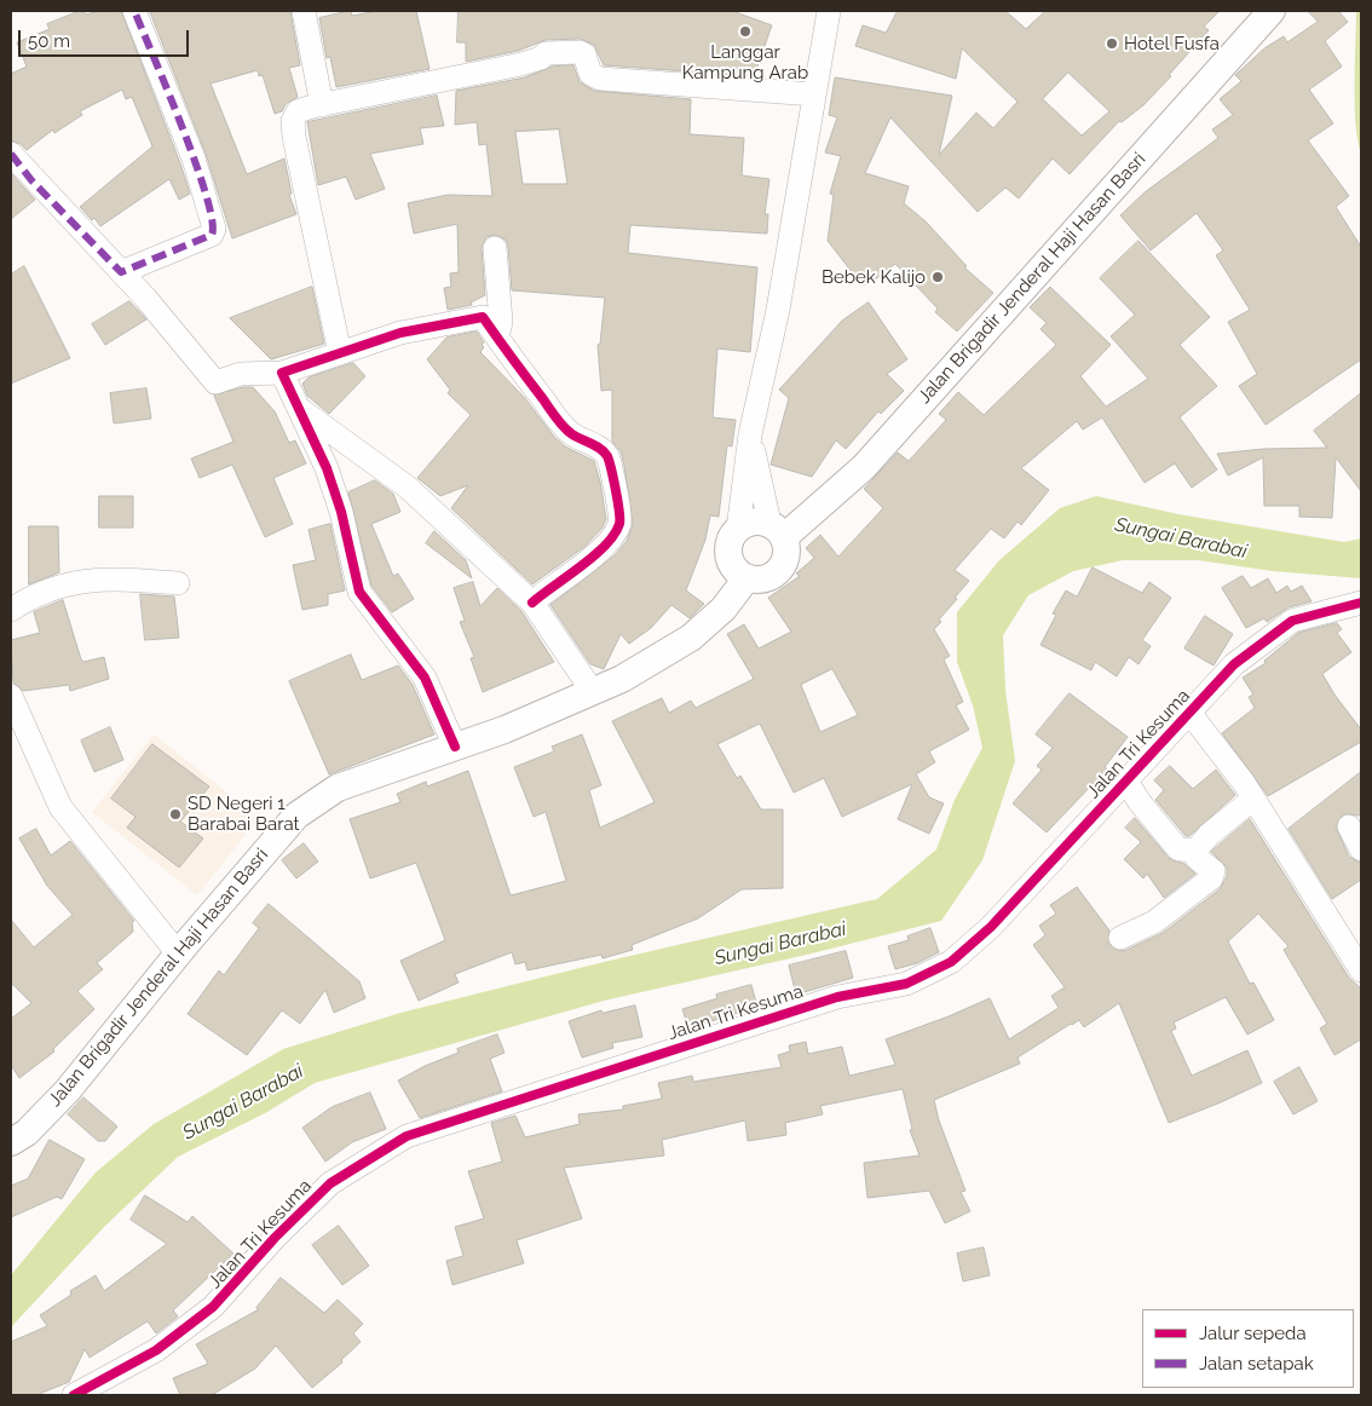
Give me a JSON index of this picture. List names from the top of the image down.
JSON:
{
  "streets": {
    "main road": ["Jalan Brigadir Jenderal Haji Hasan Basri"],
    "street": ["Jalan Tri Kesuma"]
  },
  "water": ["Sungai Barabai"],
  "places": [
    "Langgar Kampung Arab",
    "Hotel Fusfa",
    "Bebek Kalijo",
    "SD Negeri 1 Barabai Barat"
  ],
  "legend": ["Jalur sepeda", "Jalan setapak"],
  "scale_bar": "50 m"
}
